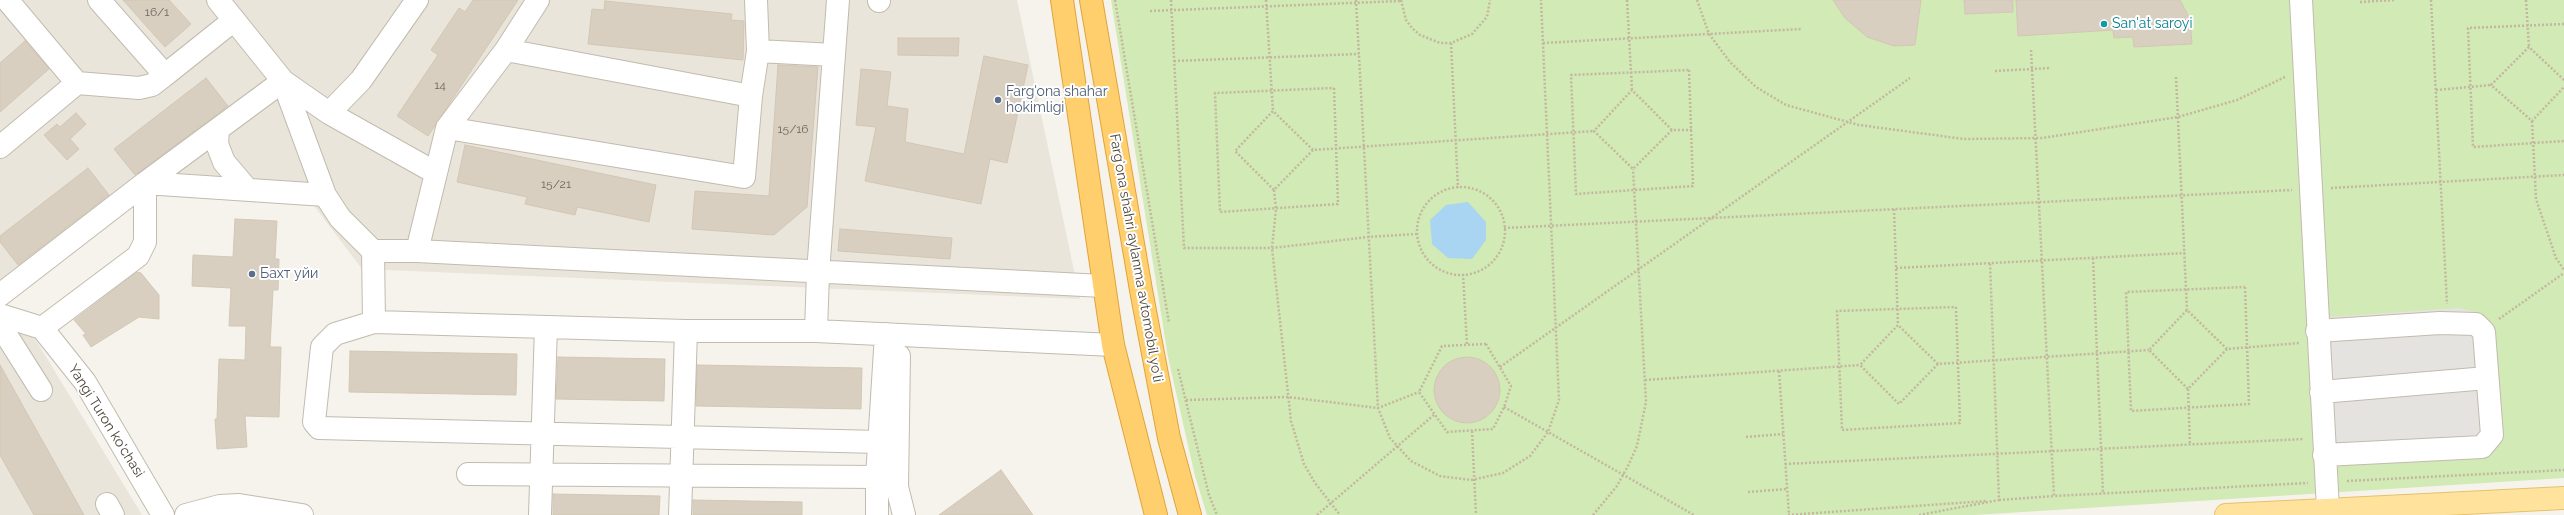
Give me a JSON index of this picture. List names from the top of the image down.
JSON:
{
  "streets": {
    "highway": ["Fargʻona shahri aylanma avtomobil yoʻli"],
    "street": ["Yangi Turon ko'chasi"]
  },
  "places": ["San'at saroyi", "Farg'ona shahar hokimligi", "Бахт уйи"],
  "house_numbers": [
    "16/1",
    "14",
    "15/16",
    "15/21"
  ]
}
